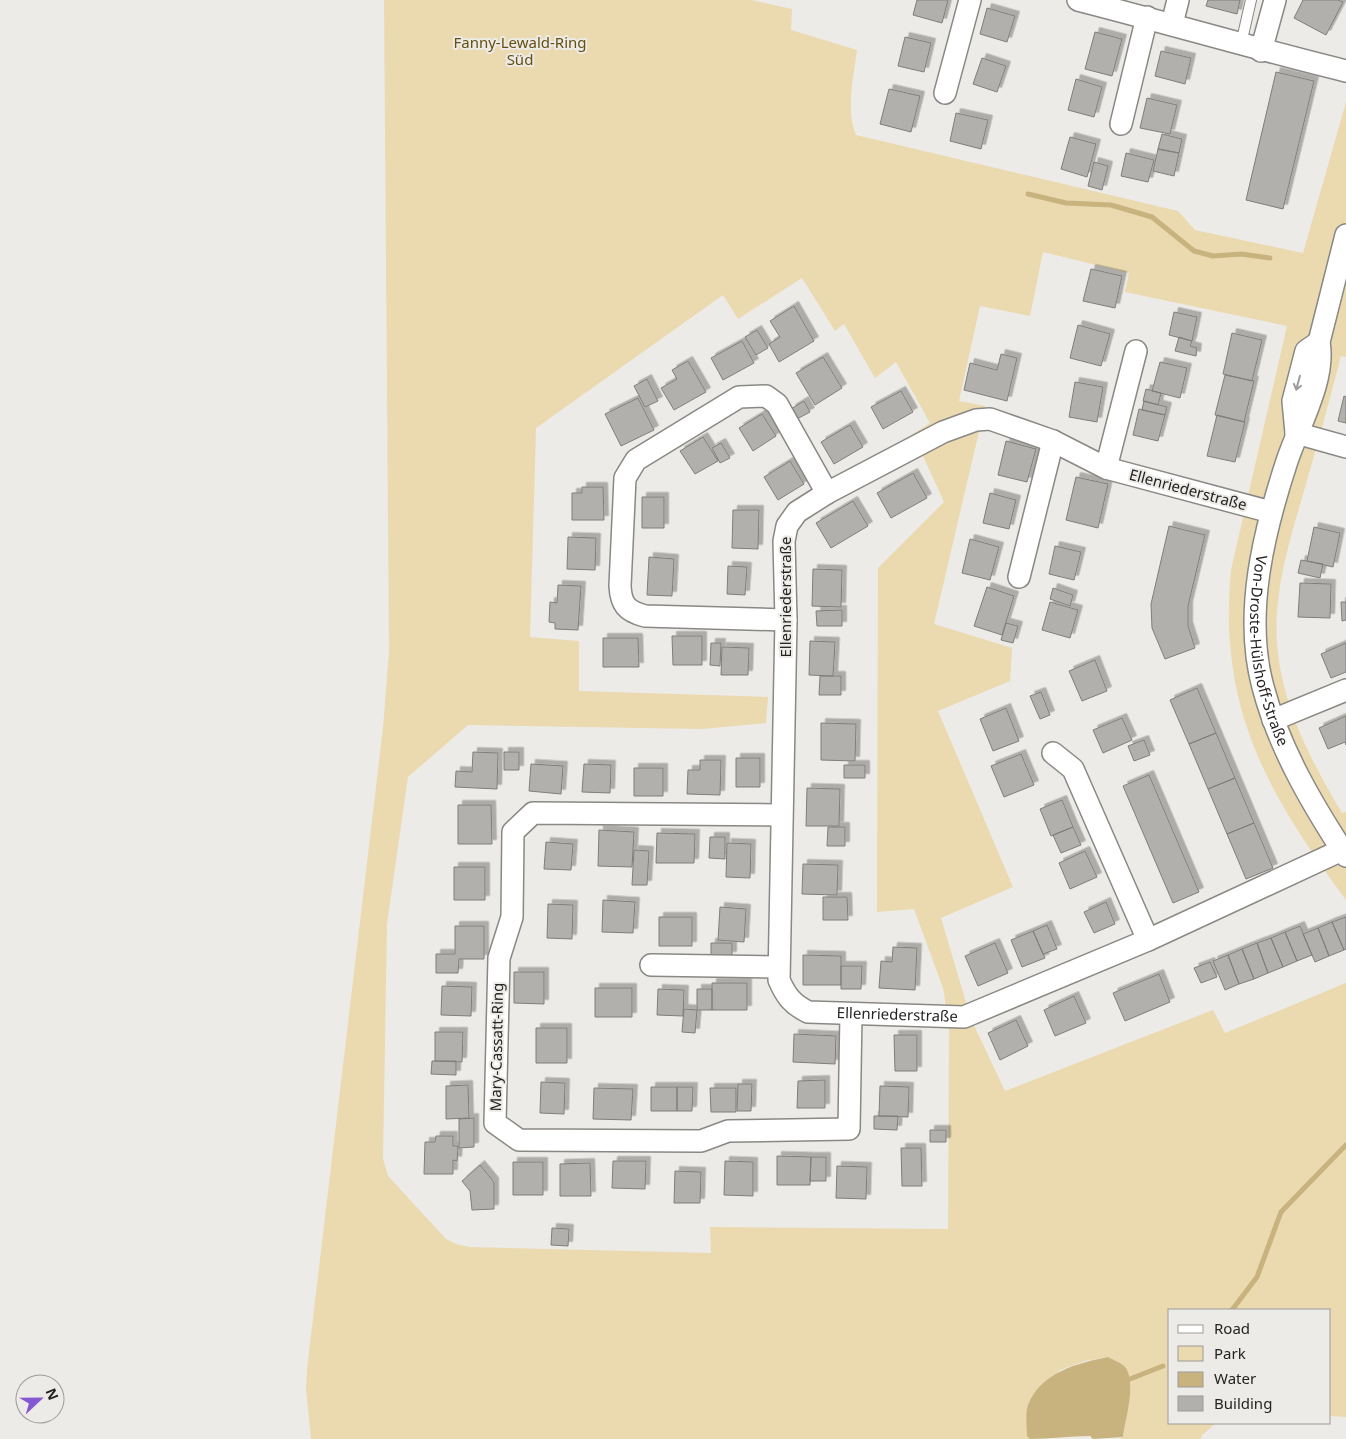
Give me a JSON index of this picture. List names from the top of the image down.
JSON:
{
  "streets": {
    "street": ["Ellenriederstraße", "Von-Droste-Hülshoff-Straße", "Mary-Cassatt-Ring"]
  },
  "crossings": [
    ["Ellenriederstraße", "Von-Droste-Hülshoff-Straße"],
    ["Ellenriederstraße", "Mary-Cassatt-Ring"]
  ],
  "parks": ["Fanny-Lewald-Ring Süd"],
  "legend": [
    "Road",
    "Park",
    "Water",
    "Building"
  ],
  "north": "right"
}
